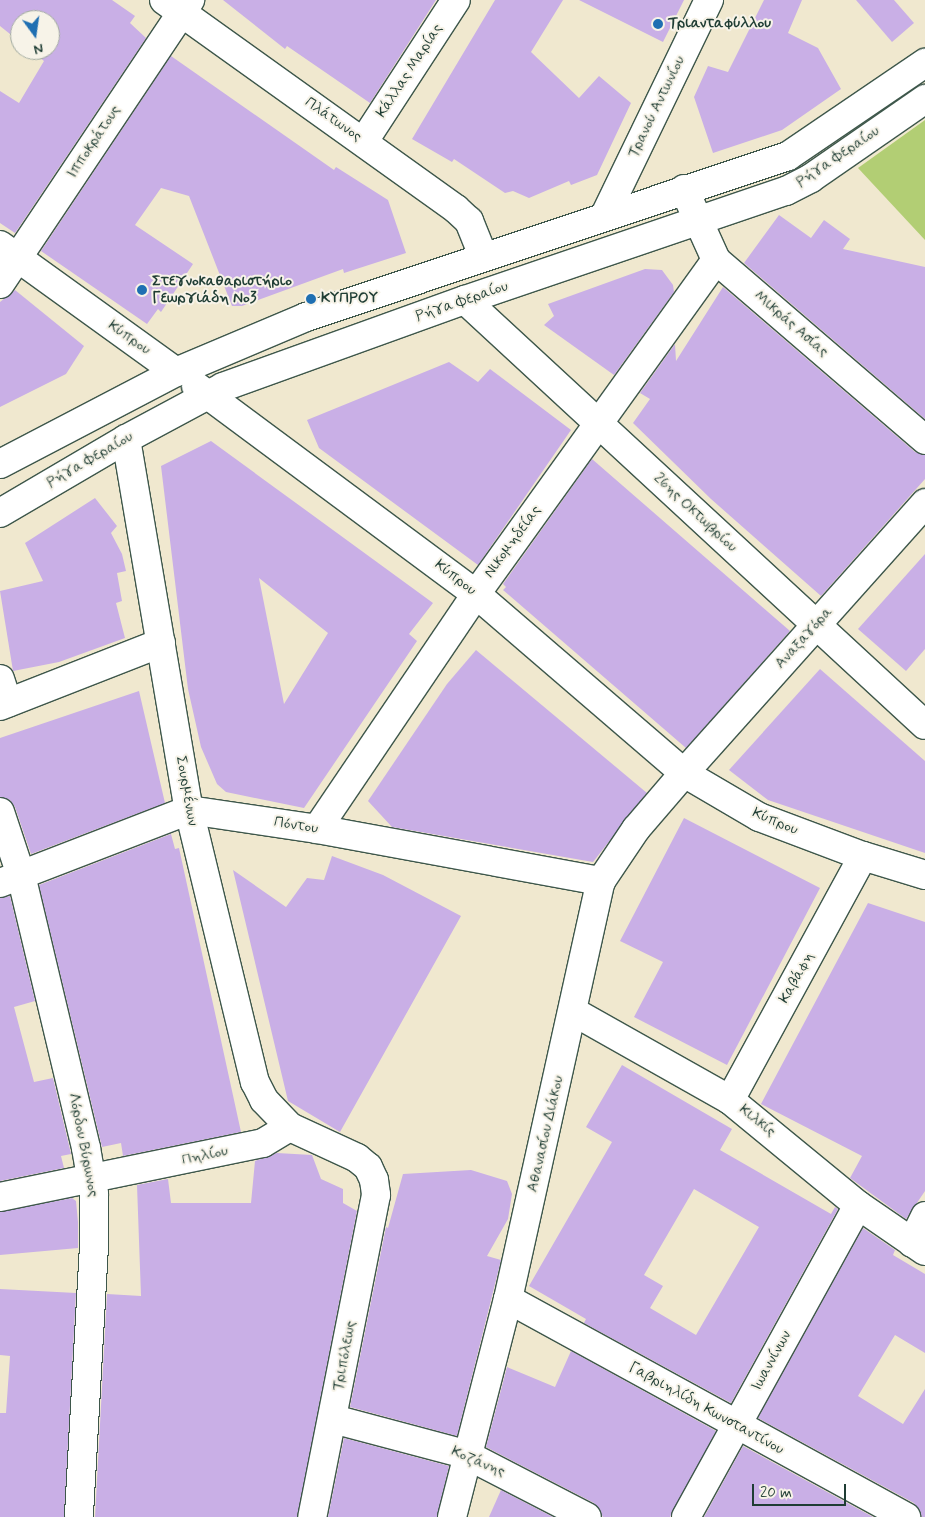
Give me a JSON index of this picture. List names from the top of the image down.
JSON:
{
  "streets": {
    "street": [
      "Κάλλας Μαρίας",
      "Τρανού Αντωνίου",
      "Πλάτωνος",
      "Ιπποκράτους",
      "Ρήγα Φεραίου",
      "Μικράς Ασίας",
      "Κύπρου",
      "26ης Οκτωβρίου",
      "Νικομηδείας",
      "Αναξαγόρα",
      "Σουρμένων",
      "Πόντου",
      "Καβάφη",
      "Κιλκίς",
      "Αθανασίου Διάκου",
      "Λόρδου Βύρωνος",
      "Πηλίου",
      "Τριπόλεως",
      "Ιωαννίνων",
      "Γαβριηλίδη Κωνσταντίνου",
      "Κοζάνης"
    ]
  },
  "crossings": [
    ["Κάλλας Μαρίας", "Πλάτωνος"],
    ["Τρανού Αντωνίου", "Ρήγα Φεραίου"],
    ["Πλάτωνος", "Ιπποκράτους"],
    ["Πλάτωνος", "Ρήγα Φεραίου"],
    ["Ιπποκράτους", "Κύπρου"],
    ["Ρήγα Φεραίου", "Μικράς Ασίας"],
    ["Ρήγα Φεραίου", "Κύπρου"],
    ["Ρήγα Φεραίου", "26ης Οκτωβρίου"],
    ["Ρήγα Φεραίου", "Σουρμένων"],
    ["Μικράς Ασίας", "Νικομηδείας"],
    ["Κύπρου", "Νικομηδείας"],
    ["Κύπρου", "Αναξαγόρα"],
    ["Κύπρου", "Καβάφη"],
    ["Κύπρου", "Αθανασίου Διάκου"],
    ["26ης Οκτωβρίου", "Νικομηδείας"],
    ["26ης Οκτωβρίου", "Αναξαγόρα"],
    ["Νικομηδείας", "Πόντου"],
    ["Αναξαγόρα", "Αθανασίου Διάκου"],
    ["Σουρμένων", "Πόντου"],
    ["Σουρμένων", "Πηλίου"],
    ["Σουρμένων", "Τριπόλεως"],
    ["Πόντου", "Αθανασίου Διάκου"],
    ["Πόντου", "Λόρδου Βύρωνος"],
    ["Καβάφη", "Κιλκίς"],
    ["Κιλκίς", "Αθανασίου Διάκου"],
    ["Κιλκίς", "Ιωαννίνων"],
    ["Αθανασίου Διάκου", "Γαβριηλίδη Κωνσταντίνου"],
    ["Αθανασίου Διάκου", "Κοζάνης"],
    ["Λόρδου Βύρωνος", "Πηλίου"],
    ["Πηλίου", "Τριπόλεως"],
    ["Τριπόλεως", "Κοζάνης"],
    ["Ιωαννίνων", "Γαβριηλίδη Κωνσταντίνου"]
  ],
  "places": ["Τριανταφύλλου", "Στεγνοκαθαριστήριο Γεωργιάδη Νο3", "ΚΥΠΡΟΥ"],
  "scale_bar": "20 m",
  "north": "bottom"
}
